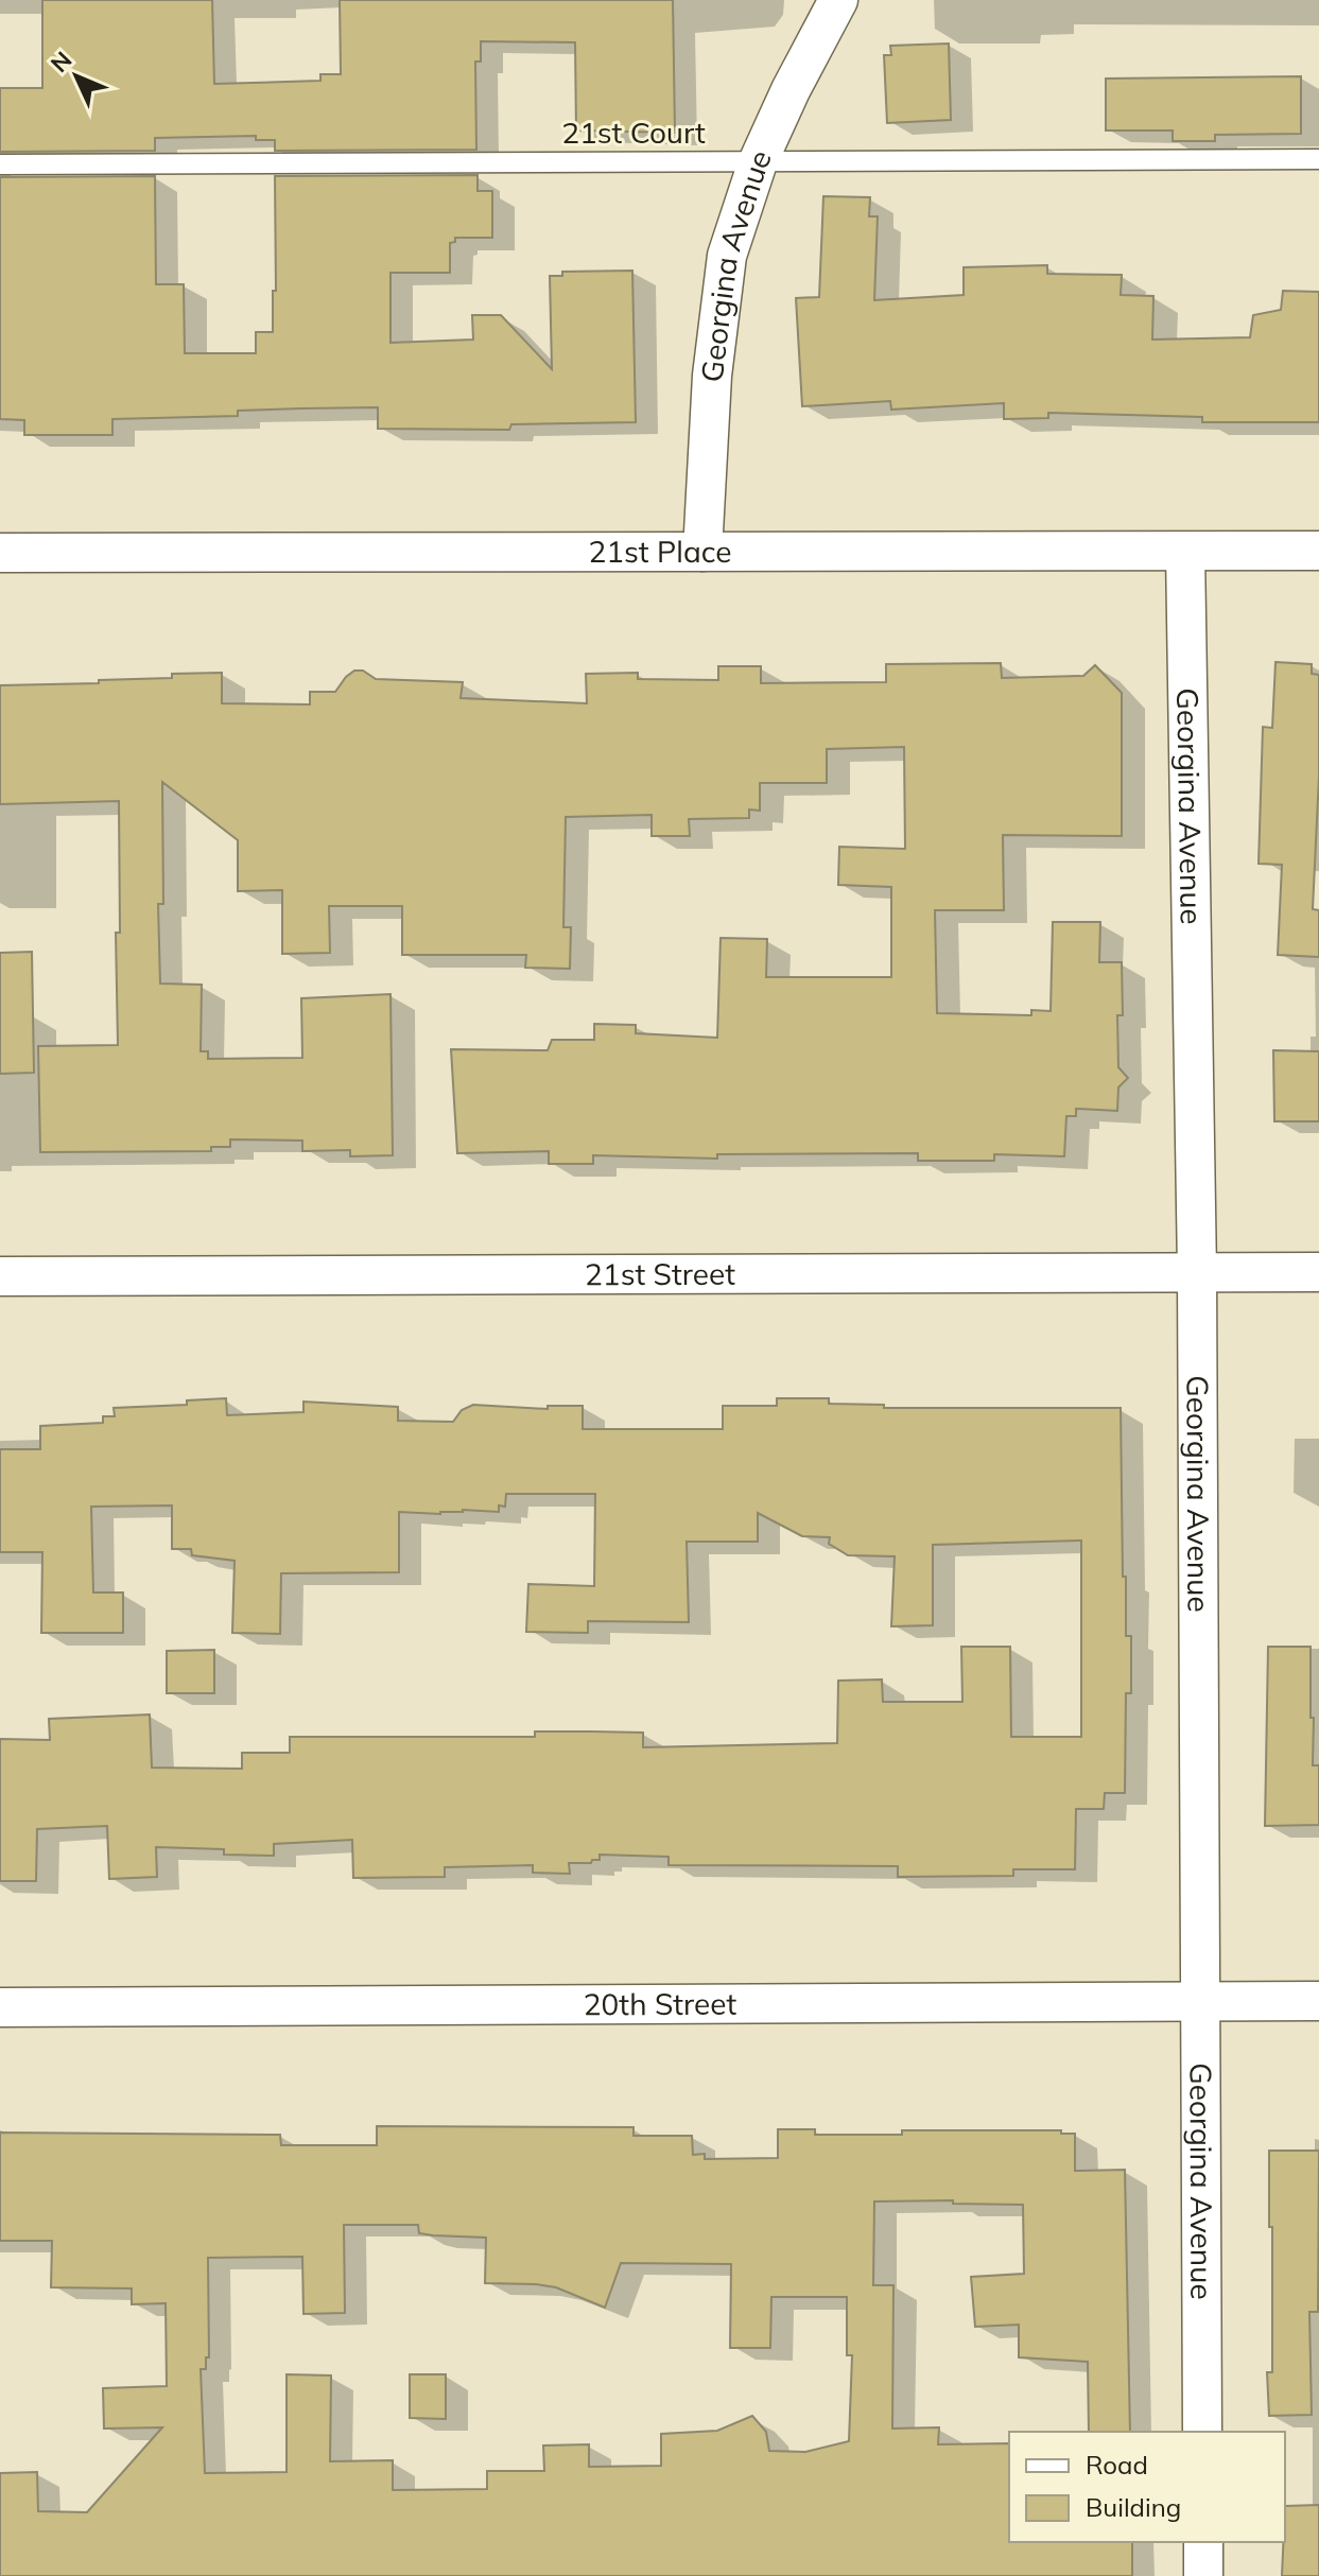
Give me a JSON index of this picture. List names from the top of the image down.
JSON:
{
  "streets": {
    "street": [
      "Georgina Avenue",
      "21st Place",
      "21st Street",
      "20th Street"
    ],
    "lane": ["21st Court"]
  },
  "crossings": [
    ["21st Court", "Georgina Avenue"],
    ["Georgina Avenue", "21st Place"],
    ["Georgina Avenue", "21st Street"],
    ["Georgina Avenue", "20th Street"]
  ],
  "legend": ["Road", "Building"],
  "north": "top left"
}
